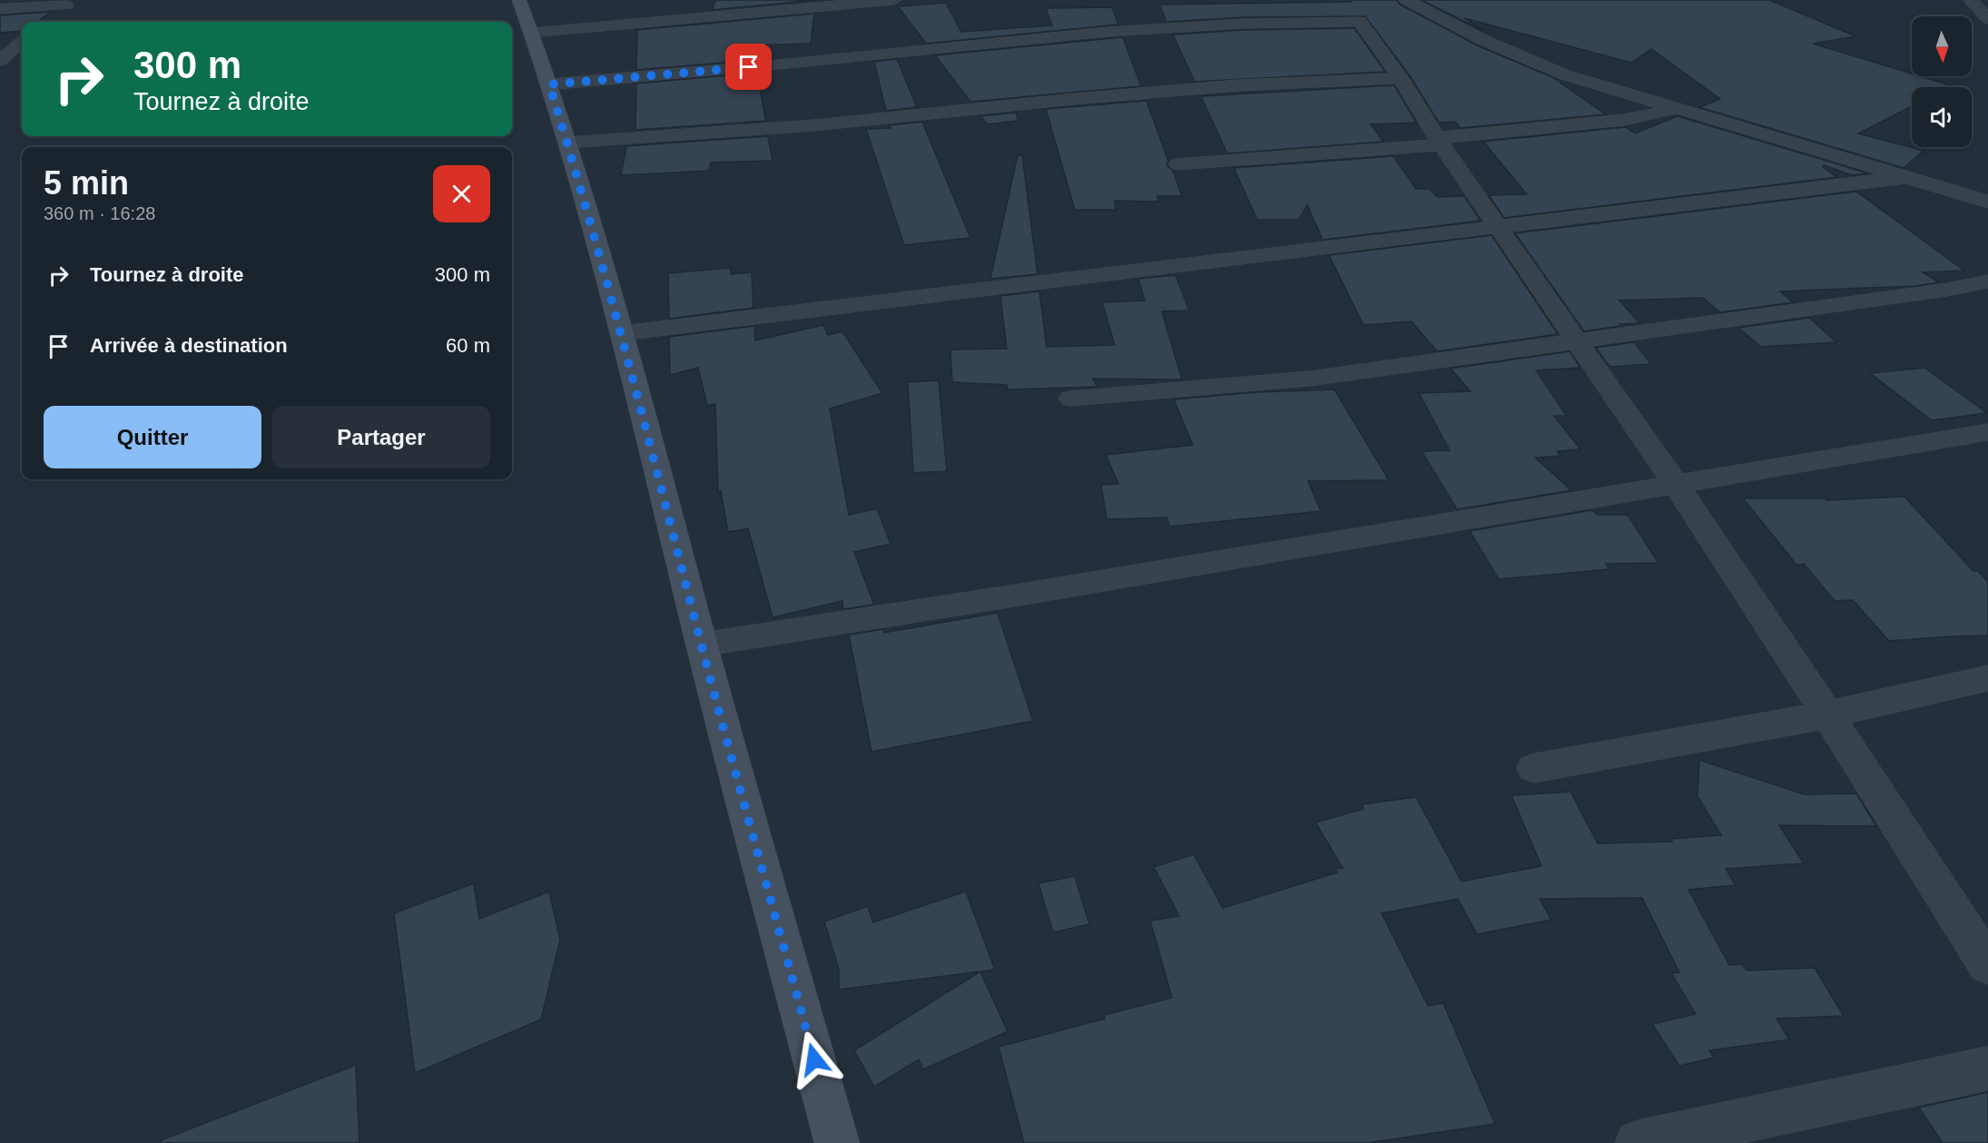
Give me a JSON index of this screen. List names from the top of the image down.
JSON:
{
  "north": "bottom",
  "page": {
    "turn": ["300 m", "Tournez à droite"],
    "heading": ["5 min", "360 m · 16:28"],
    "list": [
      {
        "name": "Tournez à droite",
        "value": "300 m"
      },
      {
        "name": "Arrivée à destination",
        "value": "60 m"
      }
    ],
    "buttons": ["Quitter", "Partager"]
  }
}
